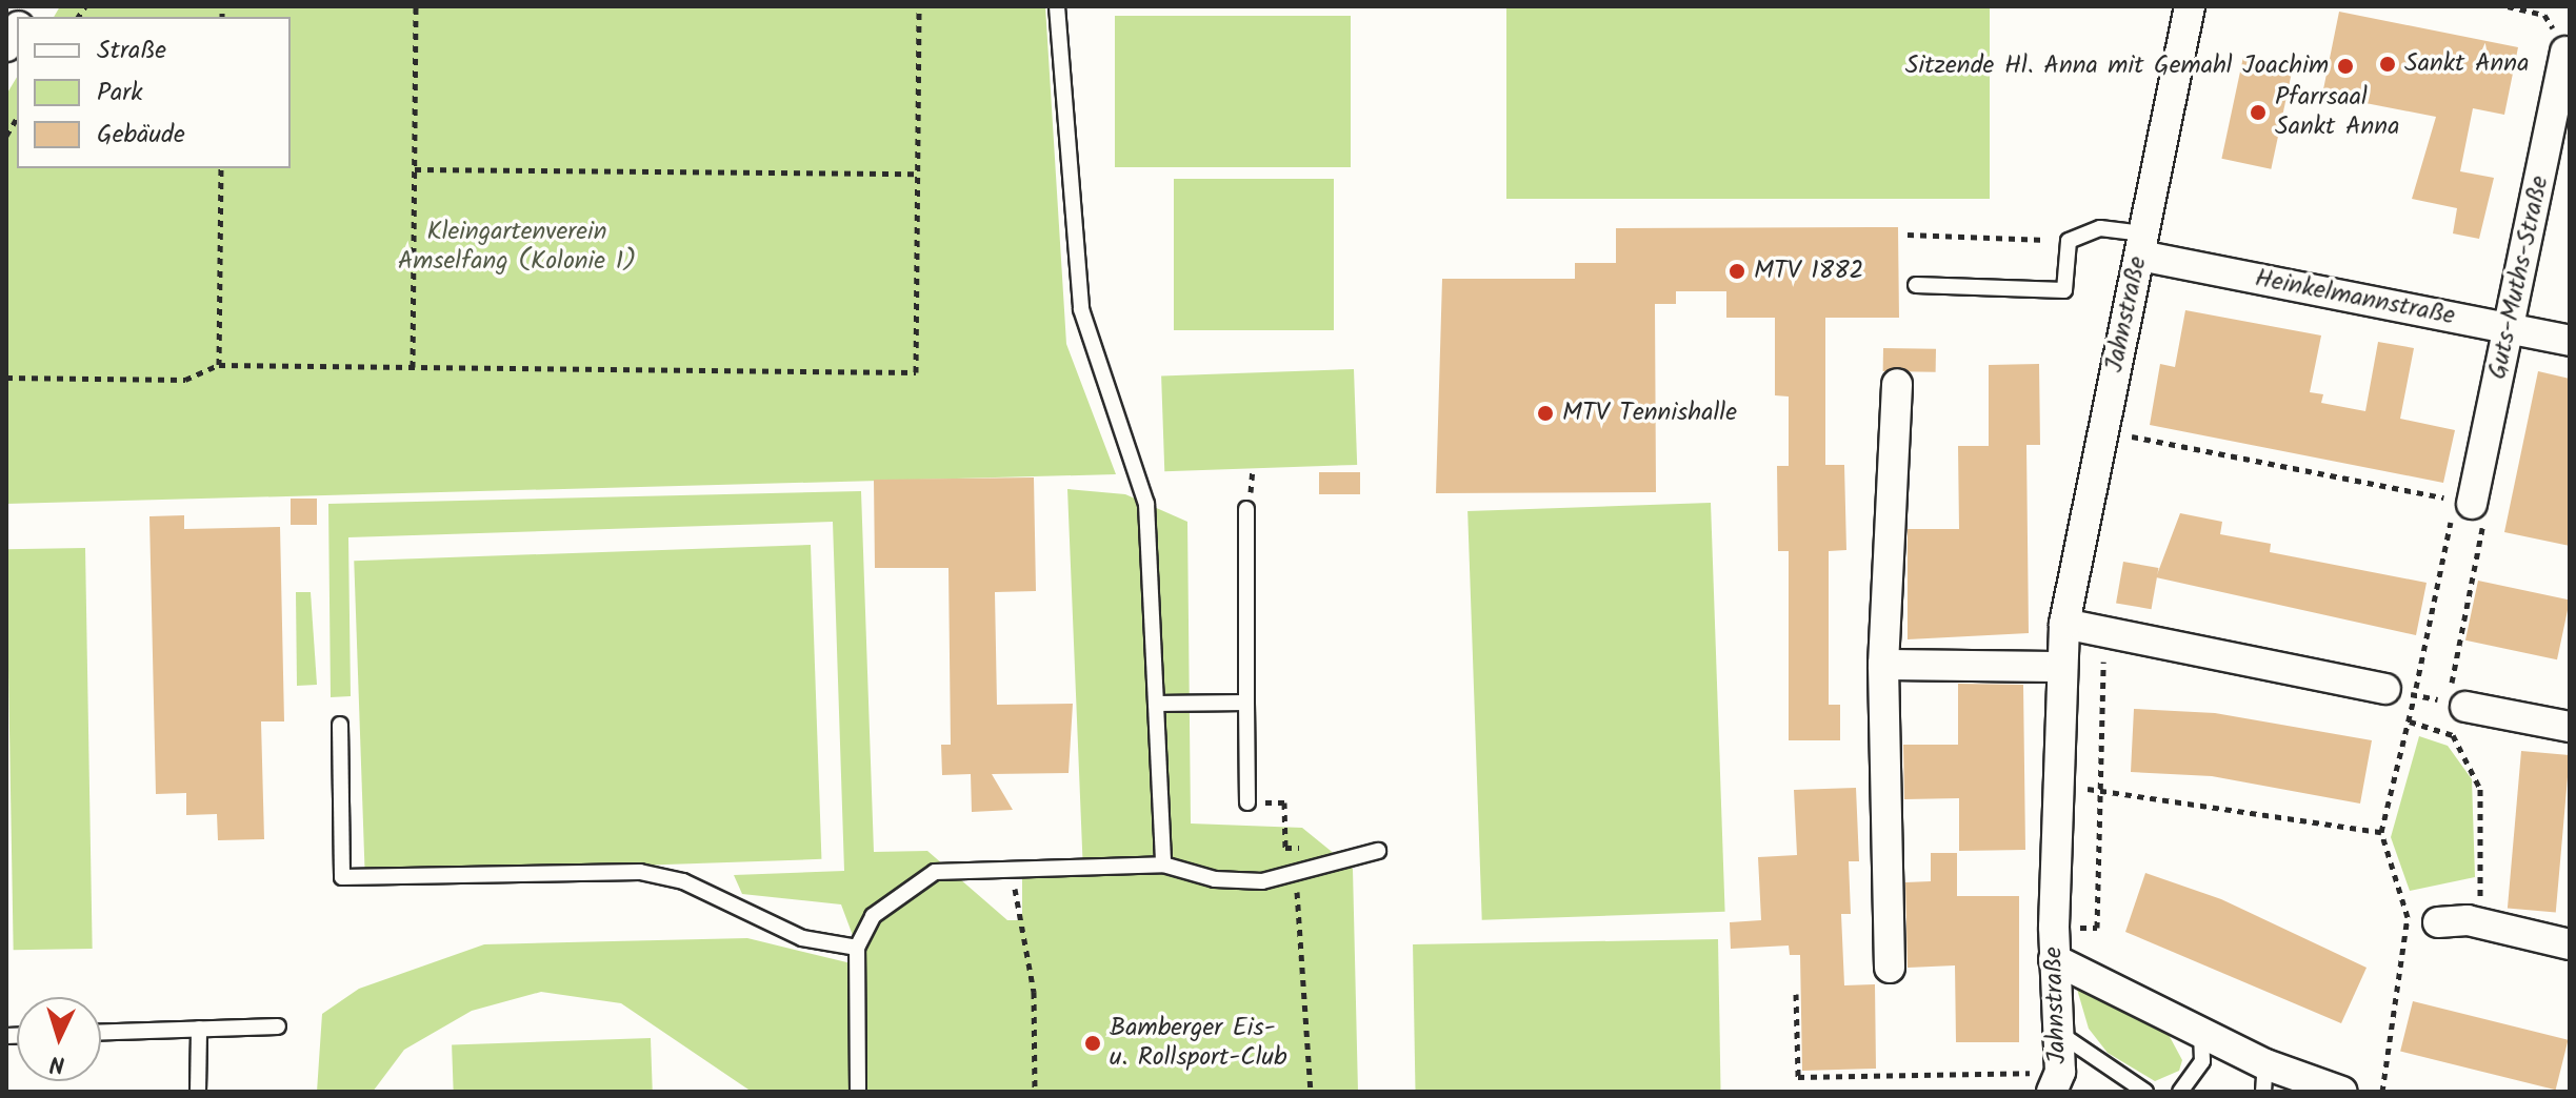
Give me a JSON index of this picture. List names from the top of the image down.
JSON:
{
  "streets": {
    "street": ["Guts-Muths-Straße", "Heinkelmannstraße", "Jahnstraße"]
  },
  "crossings": [
    ["Guts-Muths-Straße", "Heinkelmannstraße"],
    ["Heinkelmannstraße", "Jahnstraße"]
  ],
  "parks": ["Kleingartenverein Amselfang (Kolonie 1)"],
  "places": [
    "Sankt Anna",
    "Sitzende Hl. Anna mit Gemahl Joachim",
    "Pfarrsaal Sankt Anna",
    "MTV 1882",
    "MTV Tennishalle",
    "Bamberger Eis- u. Rollsport-Club"
  ],
  "legend": ["Straße", "Park", "Gebäude"],
  "north": "bottom"
}
